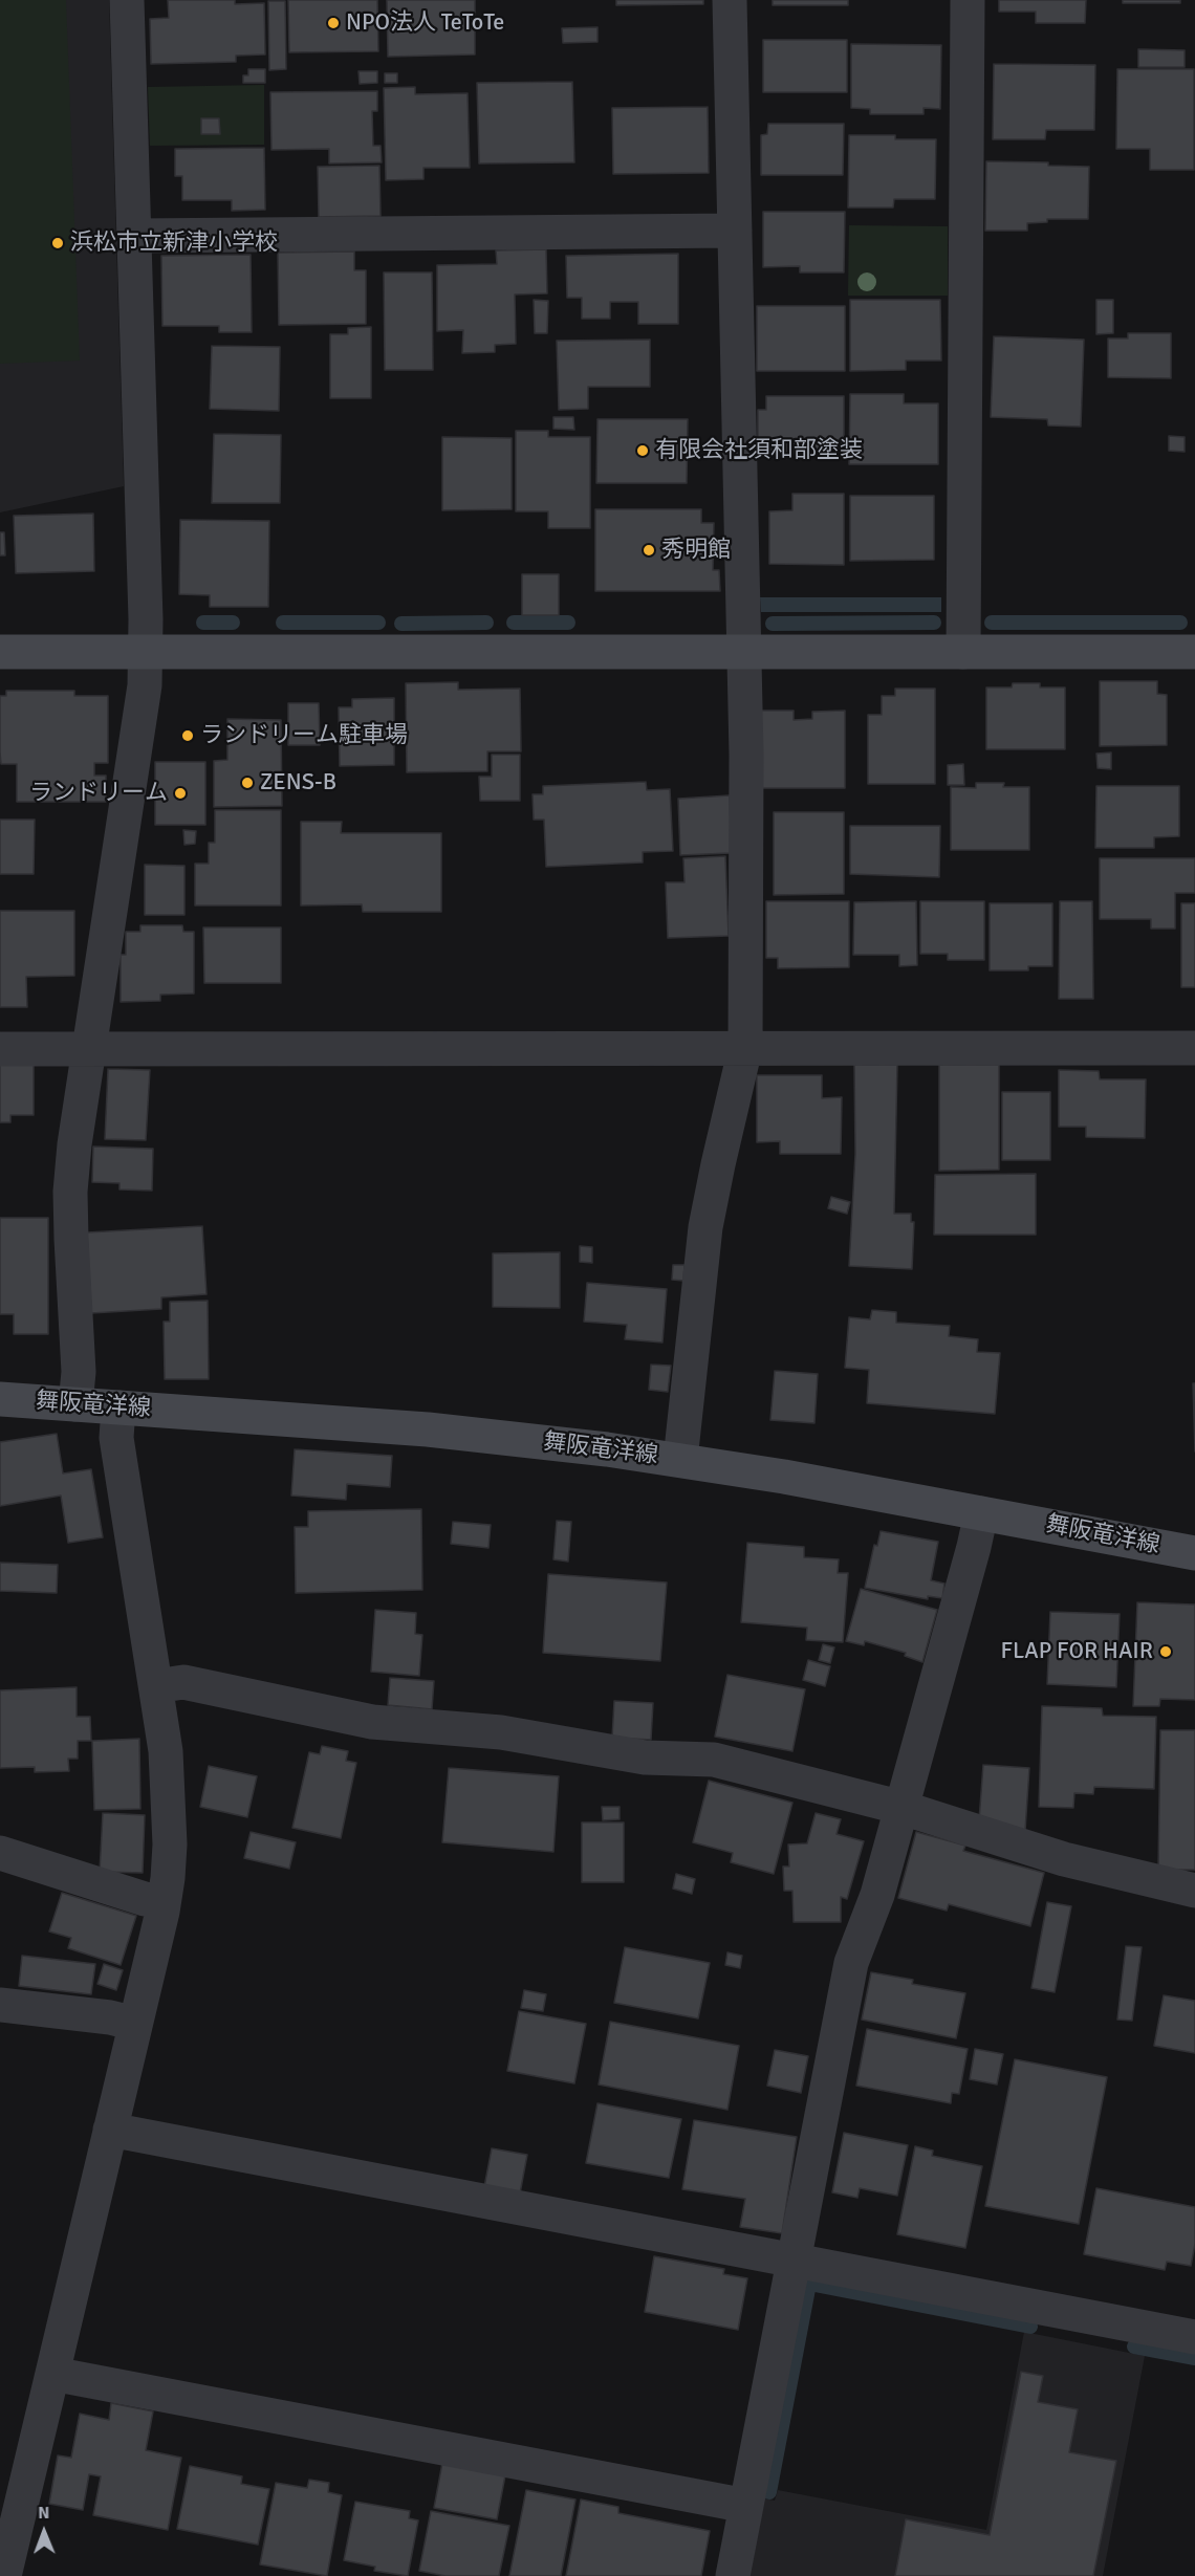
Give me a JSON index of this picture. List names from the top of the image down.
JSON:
{
  "streets": {
    "main road": ["舞阪竜洋線"]
  },
  "places": [
    "NPO法人 TeToTe",
    "浜松市立新津小学校",
    "有限会社須和部塗装",
    "秀明館",
    "ランドリーム駐車場",
    "ZENS-B",
    "ランドリーム",
    "FLAP FOR HAIR"
  ],
  "north": "top"
}
